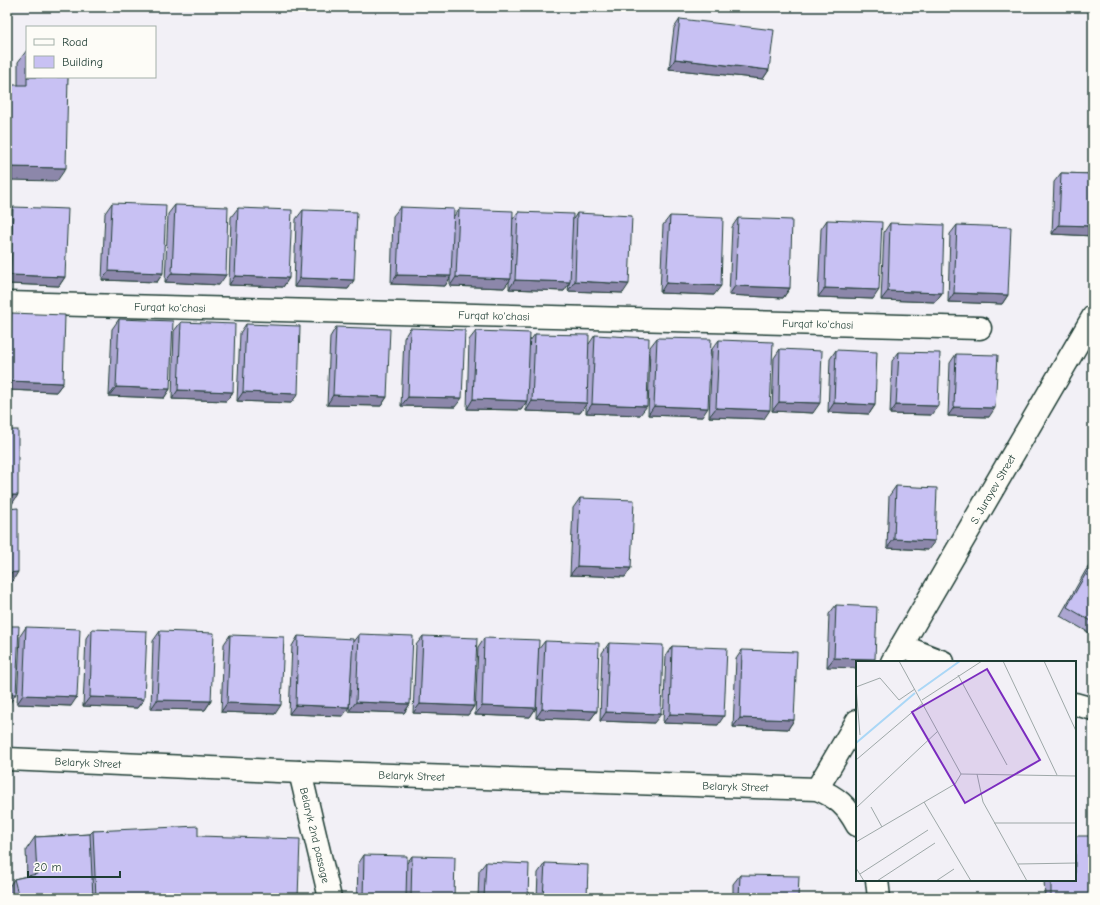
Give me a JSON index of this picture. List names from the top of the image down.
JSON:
{
  "streets": {
    "street": [
      "Furqat ko'chasi",
      "S. Jurayev Street",
      "Belaryk Street",
      "Belaryk 2nd passage"
    ]
  },
  "crossings": [
    ["Belaryk Street", "Belaryk 2nd passage"]
  ],
  "legend": ["Road", "Building"],
  "scale_bar": "20 m"
}
